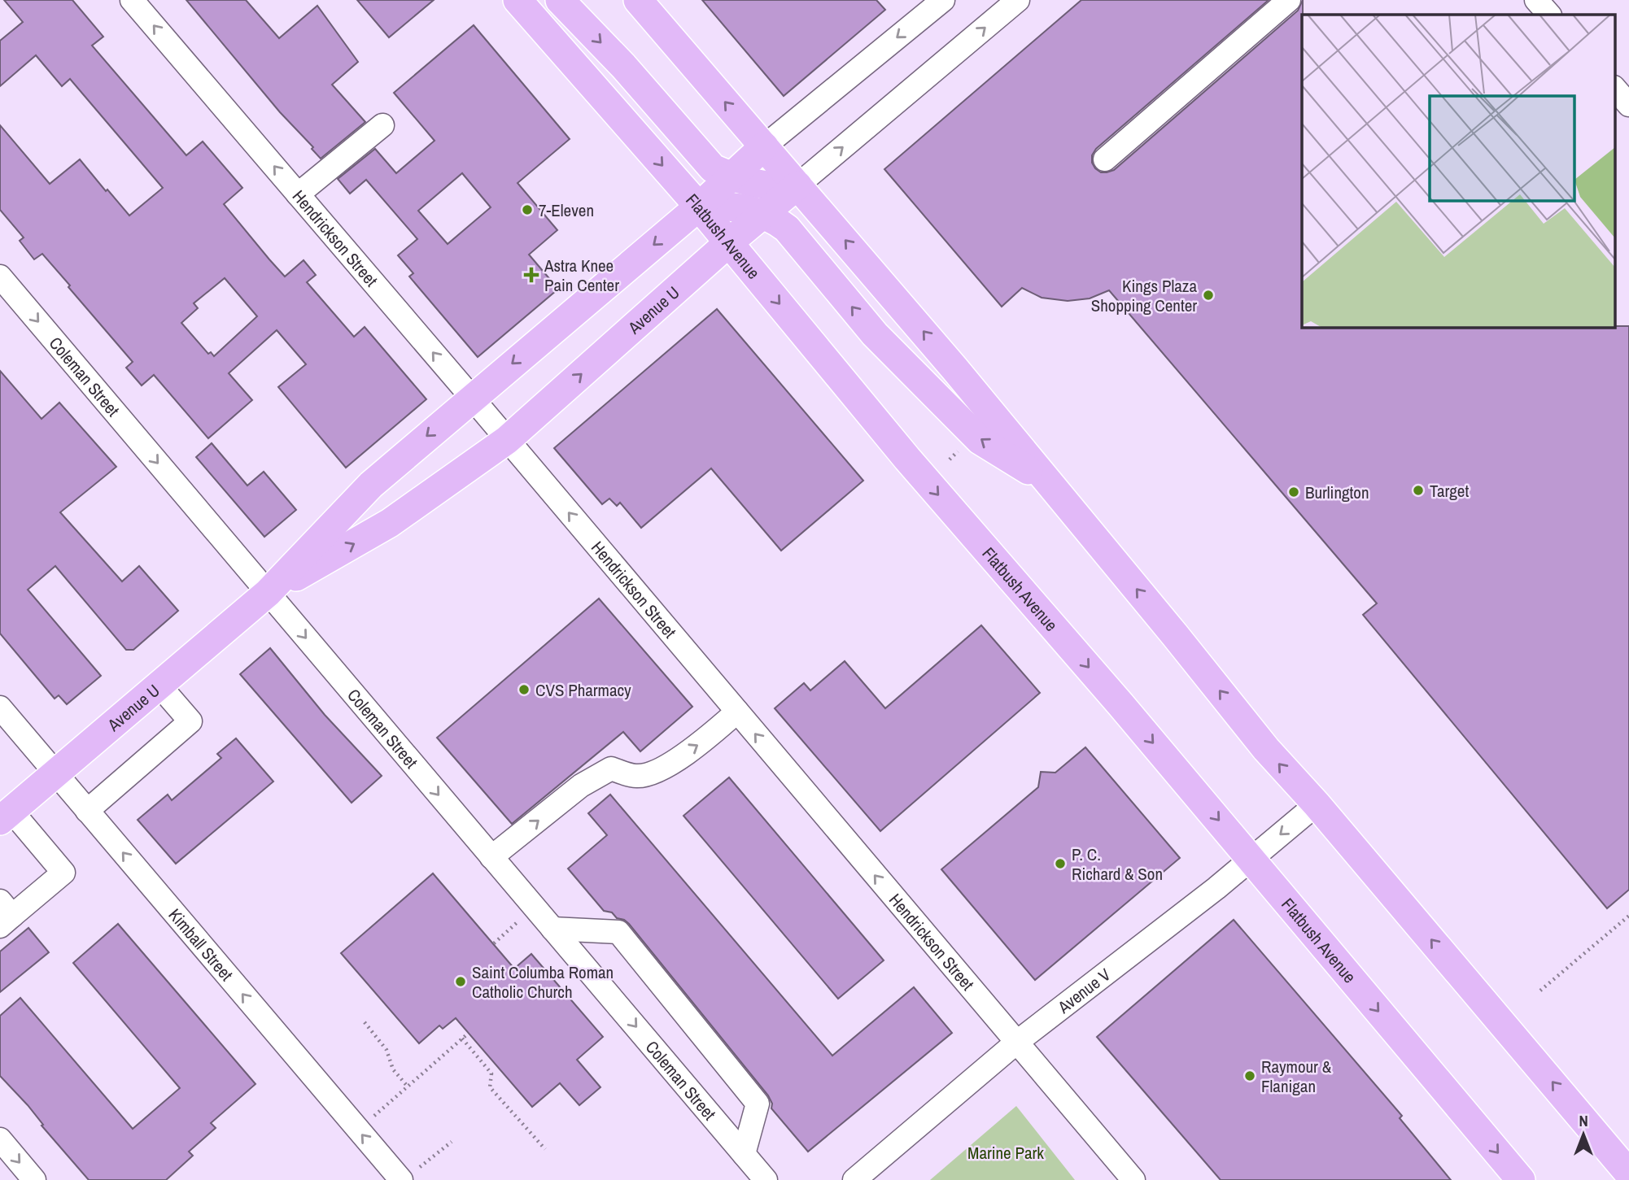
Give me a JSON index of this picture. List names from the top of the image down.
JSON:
{
  "streets": {
    "main road": ["Flatbush Avenue", "Avenue U"],
    "street": [
      "Hendrickson Street",
      "Coleman Street",
      "Kimball Street",
      "Avenue V"
    ]
  },
  "crossings": [
    ["Flatbush Avenue", "Avenue U"],
    ["Flatbush Avenue", "Avenue V"],
    ["Hendrickson Street", "Avenue U"],
    ["Hendrickson Street", "Avenue V"],
    ["Avenue U", "Coleman Street"],
    ["Avenue U", "Kimball Street"]
  ],
  "one_way": ["Hendrickson Street", "Coleman Street", "Kimball Street"],
  "parks": ["Marine Park"],
  "places": {
    "other": [
      "7-Eleven",
      "Kings Plaza Shopping Center",
      "Target",
      "Burlington",
      "CVS Pharmacy",
      "P. C. Richard & Son",
      "Saint Columba Roman Catholic Church",
      "Raymour & Flanigan"
    ],
    "health": ["Astra Knee Pain Center"]
  },
  "north": "top"
}
